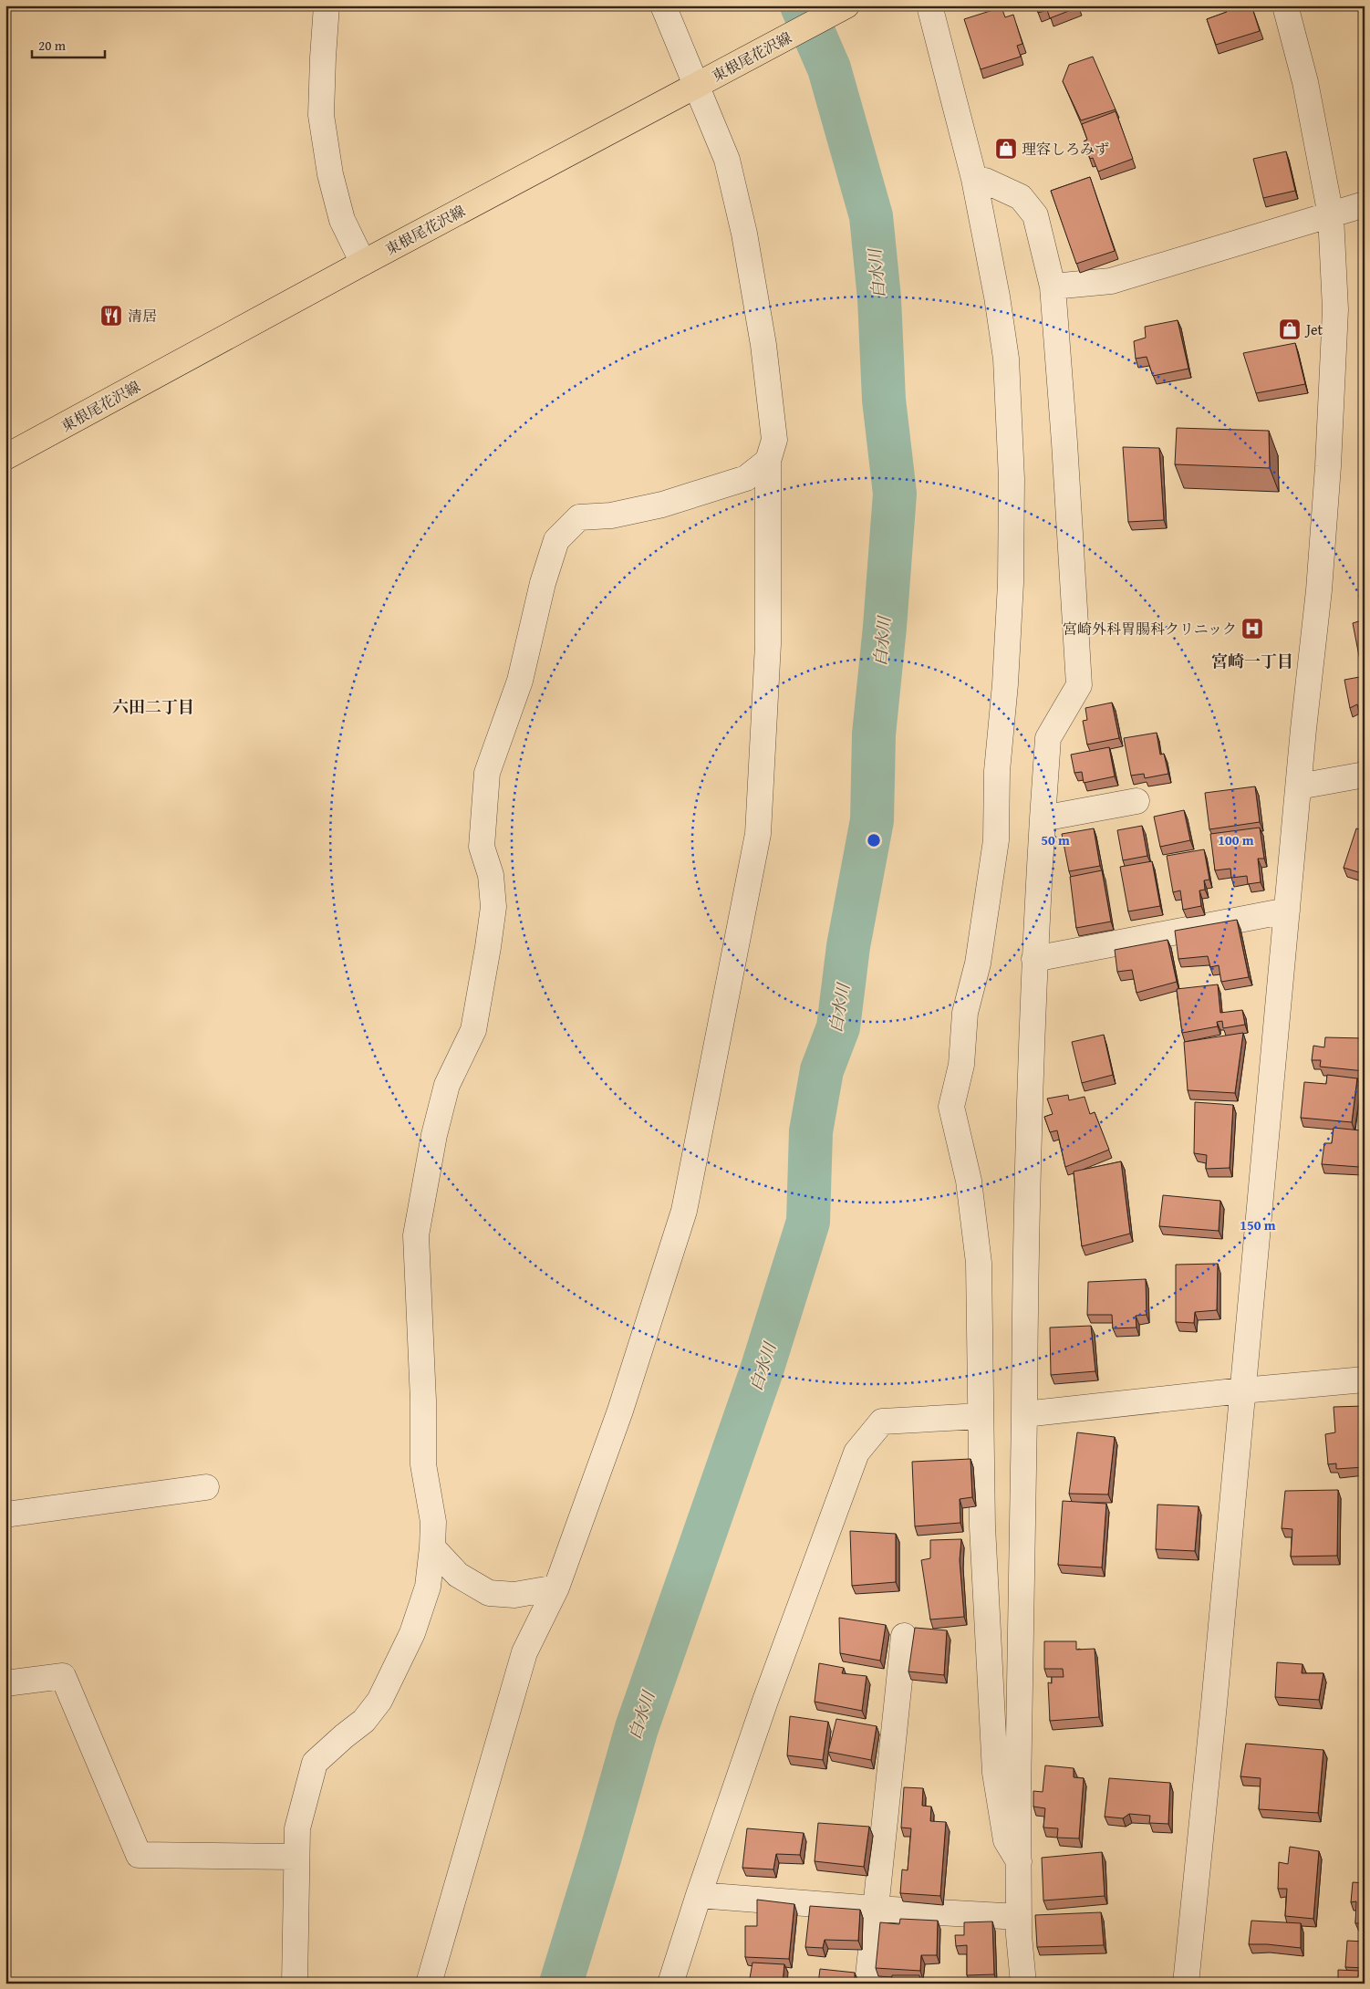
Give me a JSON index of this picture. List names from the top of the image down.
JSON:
{
  "streets": {
    "main road": ["東根尾花沢線"]
  },
  "districts": ["宮崎一丁目", "六田二丁目"],
  "water": ["白水川"],
  "places": {
    "shop": ["理容しろみず", "Jet"],
    "restaurant": ["清居"],
    "hospital": ["宮崎外科胃腸科クリニック"]
  },
  "scale_bar": "20 m",
  "rings": ["50 m", "100 m", "150 m"]
}
